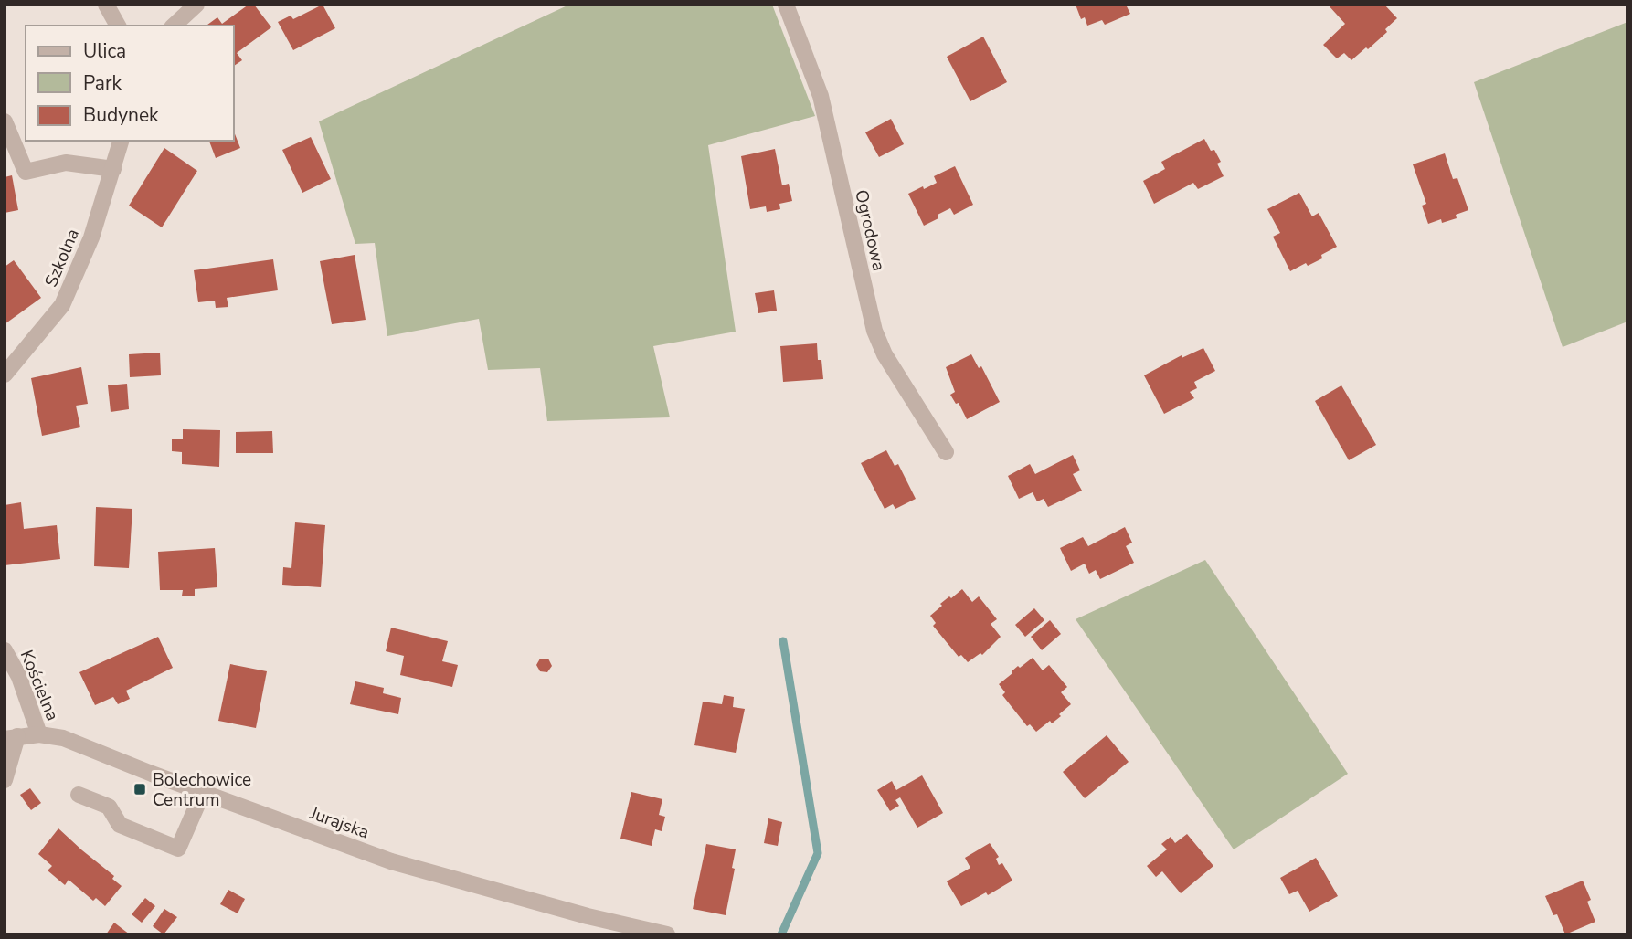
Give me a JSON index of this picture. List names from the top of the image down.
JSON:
{
  "streets": {
    "street": [
      "Ogrodowa",
      "Szkolna",
      "Kościelna",
      "Jurajska"
    ]
  },
  "crossings": [
    ["Kościelna", "Jurajska"]
  ],
  "places": {
    "transit": ["Bolechowice Centrum"]
  },
  "legend": ["Ulica", "Park", "Budynek"]
}
